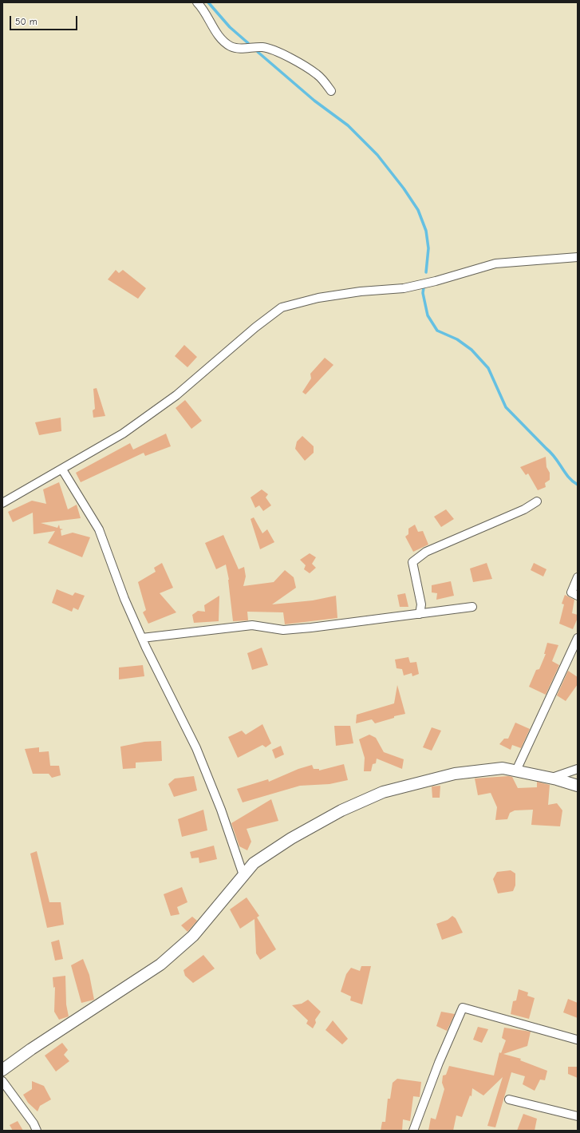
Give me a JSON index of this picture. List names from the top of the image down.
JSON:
{
  "scale_bar": "50 m"
}
